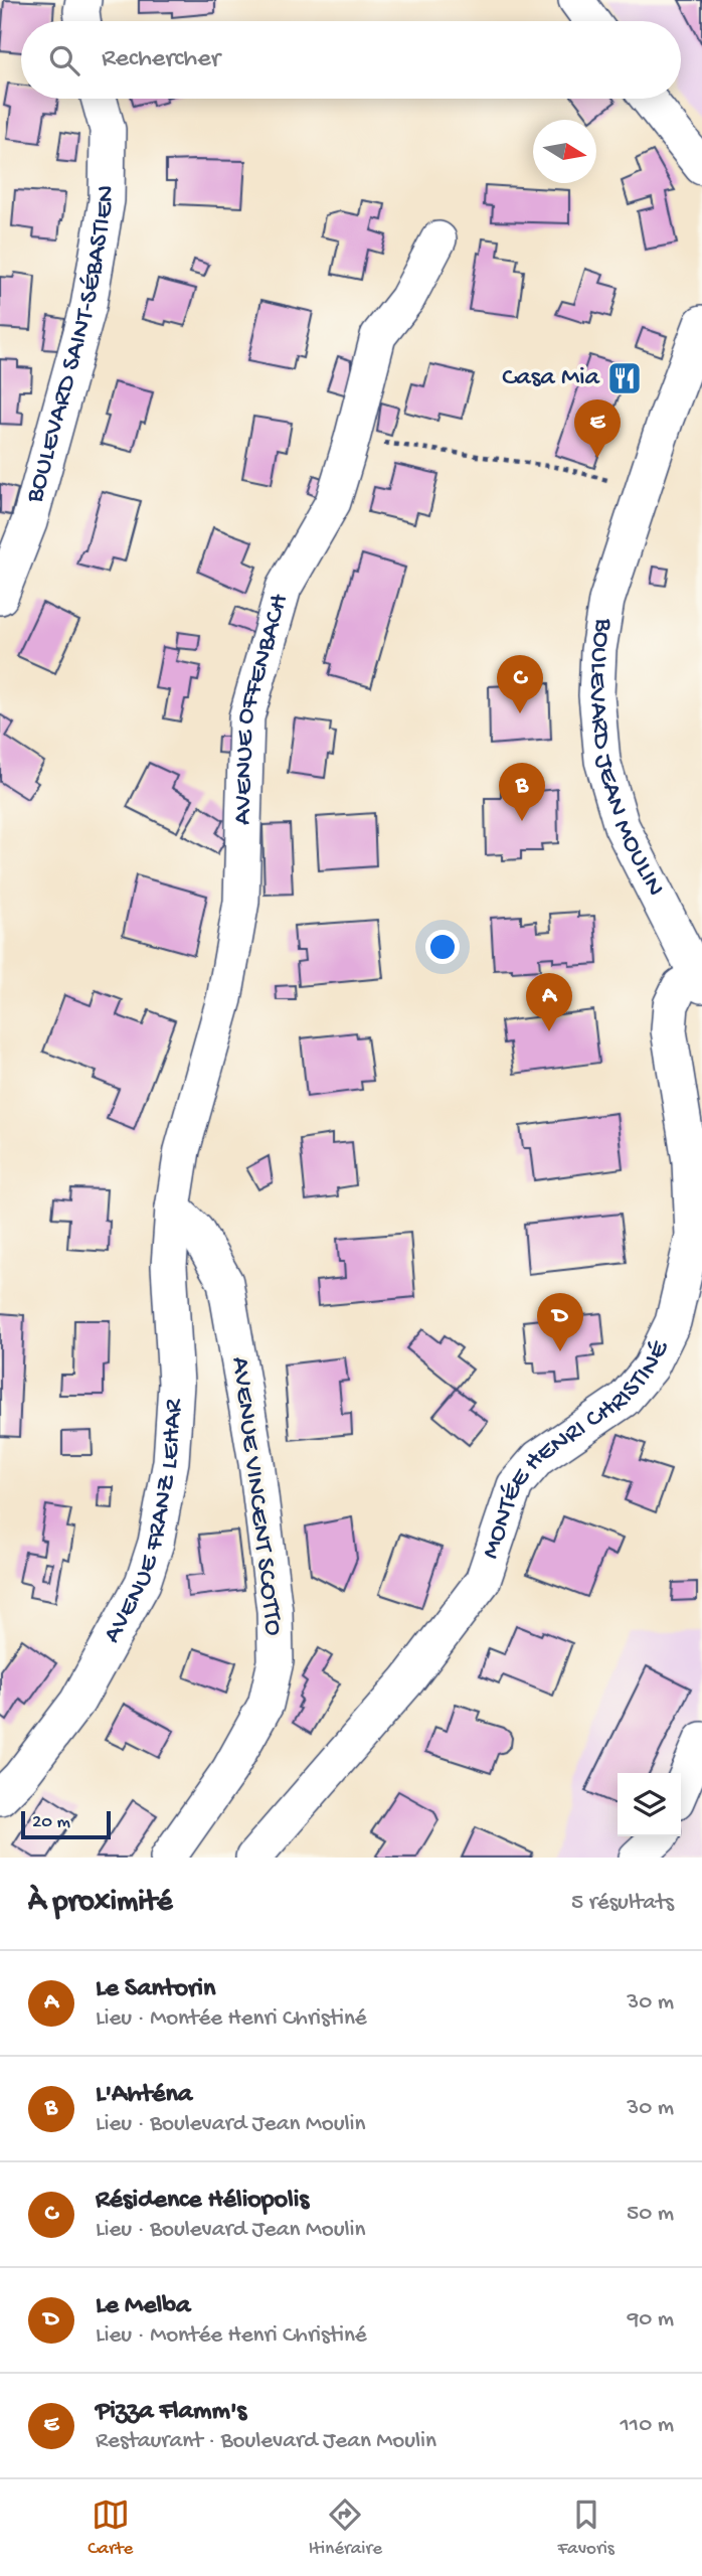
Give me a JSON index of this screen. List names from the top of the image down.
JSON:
{
  "streets": {
    "street": [
      "BOULEVARD SAINT-SÉBASTIEN",
      "AVENUE OFFENBACH",
      "BOULEVARD JEAN MOULIN",
      "MONTÉE HENRI CHRISTINÉ",
      "AVENUE VINCENT SCOTTO",
      "AVENUE FRANZ LEHAR"
    ]
  },
  "crossings": [
    ["AVENUE OFFENBACH", "AVENUE VINCENT SCOTTO"],
    ["AVENUE OFFENBACH", "AVENUE FRANZ LEHAR"],
    ["BOULEVARD JEAN MOULIN", "MONTÉE HENRI CHRISTINÉ"],
    ["AVENUE VINCENT SCOTTO", "AVENUE FRANZ LEHAR"]
  ],
  "places": {
    "restaurant": ["Casa Mia"]
  },
  "scale_bar": "20 m",
  "north": "right",
  "page": {
    "search": "Rechercher",
    "pins": [
      "E",
      "C",
      "B",
      "A",
      "D"
    ],
    "scale": "20 m",
    "heading": ["À proximité", "5 résultats"],
    "list": [
      {
        "mark": "A",
        "name": "Le Santorin",
        "note": "Lieu · Montée Henri Christiné",
        "value": "30 m"
      },
      {
        "mark": "B",
        "name": "L'Ahténa",
        "note": "Lieu · Boulevard Jean Moulin",
        "value": "30 m"
      },
      {
        "mark": "C",
        "name": "Résidence Héliopolis",
        "note": "Lieu · Boulevard Jean Moulin",
        "value": "50 m"
      },
      {
        "mark": "D",
        "name": "Le Melba",
        "note": "Lieu · Montée Henri Christiné",
        "value": "90 m"
      },
      {
        "mark": "E",
        "name": "Pizza Flamm's",
        "note": "Restaurant · Boulevard Jean Moulin",
        "value": "110 m"
      }
    ],
    "nav": ["Carte", "Itinéraire", "Favoris"]
  }
}
